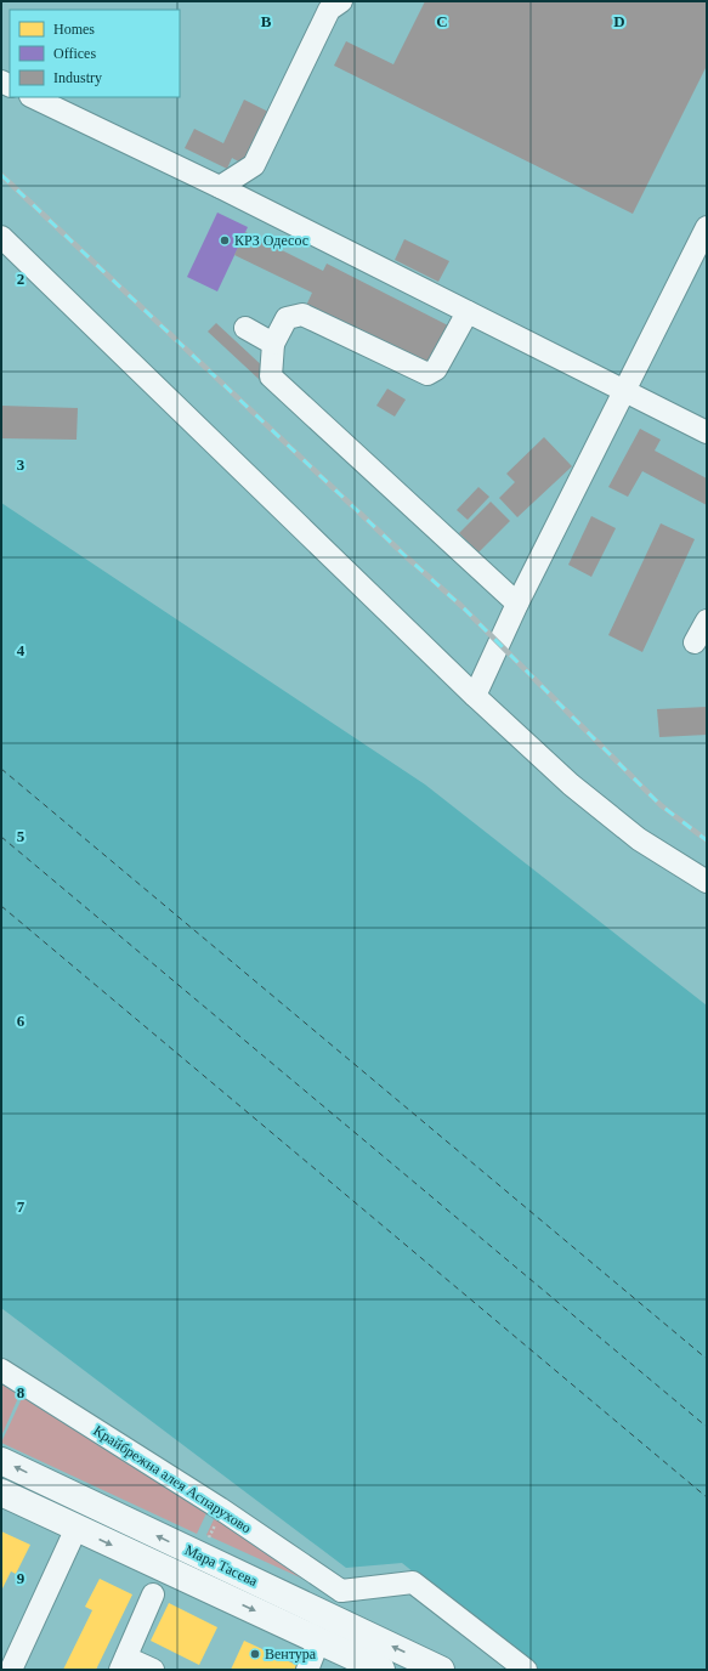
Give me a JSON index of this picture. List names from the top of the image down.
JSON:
{
  "streets": {
    "main road": ["Мара Тасева"],
    "street": ["Крайбрежна алея Аспарухово"]
  },
  "places": ["КРЗ Одесос", "Вентура"],
  "legend": ["Homes", "Offices", "Industry"],
  "grid": {
    "columns": ["B", "C", "D"],
    "rows": [
      "2",
      "3",
      "4",
      "5",
      "6",
      "7",
      "8",
      "9"
    ]
  }
}
